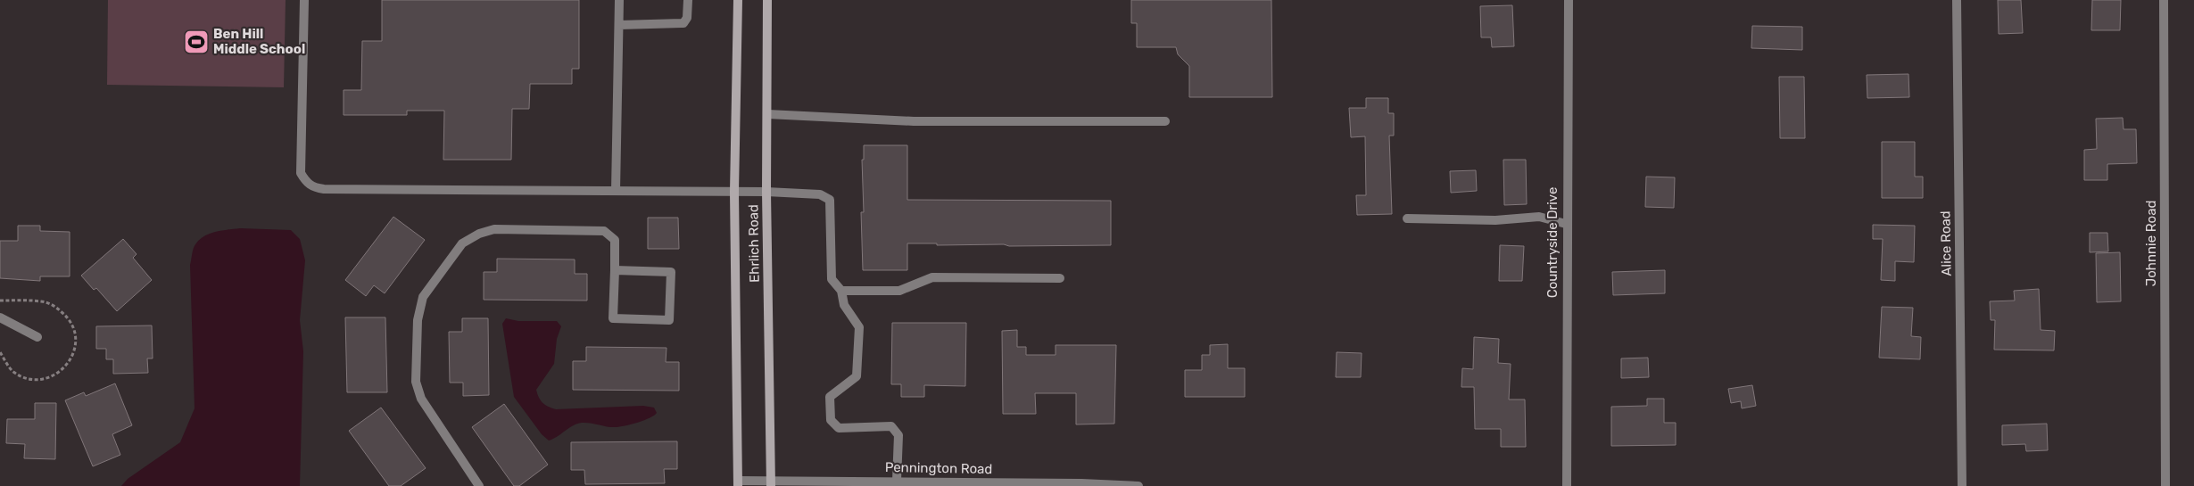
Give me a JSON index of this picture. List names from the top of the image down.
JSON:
{
  "streets": {
    "main road": ["Ehrlich Road"],
    "street": [
      "Countryside Drive",
      "Alice Road",
      "Johnnie Road",
      "Pennington Road"
    ]
  },
  "crossings": [
    ["Ehrlich Road", "Pennington Road"]
  ],
  "places": {
    "sports": ["Ben Hill Middle School"]
  }
}
